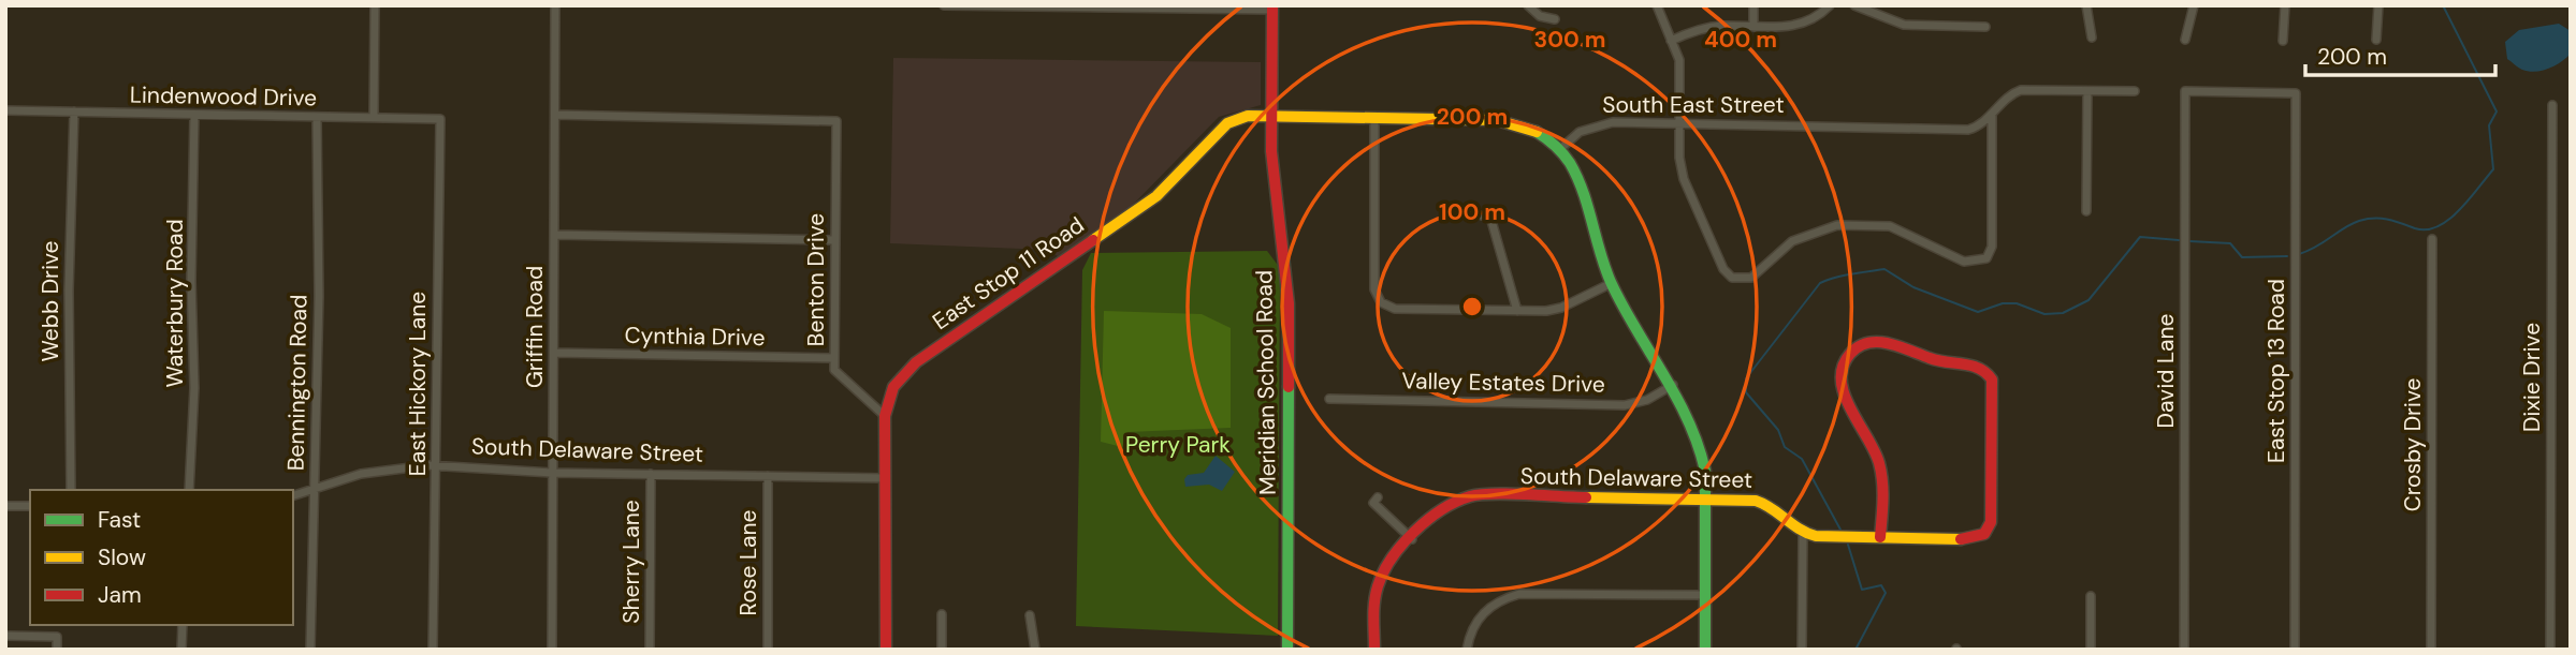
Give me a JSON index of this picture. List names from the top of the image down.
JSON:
{
  "streets": {
    "street": [
      "Lindenwood Drive",
      "South East Street",
      "East Stop 11 Road",
      "Benton Drive",
      "Webb Drive",
      "Waterbury Road",
      "Griffin Road",
      "Cynthia Drive",
      "David Lane",
      "East Stop 13 Road",
      "Dixie Drive",
      "Bennington Road",
      "Meridian School Road",
      "Valley Estates Drive",
      "East Hickory Lane",
      "Crosby Drive",
      "South Delaware Street",
      "Sherry Lane",
      "Rose Lane"
    ]
  },
  "crossings": [
    ["Lindenwood Drive", "Webb Drive"],
    ["Lindenwood Drive", "Waterbury Road"],
    ["Lindenwood Drive", "Bennington Road"],
    ["Lindenwood Drive", "East Hickory Lane"],
    ["East Stop 11 Road", "Benton Drive"],
    ["East Stop 11 Road", "Meridian School Road"],
    ["East Stop 11 Road", "South Delaware Street"],
    ["Benton Drive", "Griffin Road"],
    ["Benton Drive", "Cynthia Drive"],
    ["Griffin Road", "Cynthia Drive"],
    ["Griffin Road", "South Delaware Street"],
    ["David Lane", "East Stop 13 Road"],
    ["Bennington Road", "South Delaware Street"],
    ["East Hickory Lane", "South Delaware Street"],
    ["South Delaware Street", "Sherry Lane"],
    ["South Delaware Street", "Rose Lane"]
  ],
  "parks": ["Perry Park"],
  "legend": ["Fast", "Slow", "Jam"],
  "scale_bar": "200 m",
  "rings": [
    "400 m",
    "300 m",
    "200 m",
    "100 m"
  ]
}
